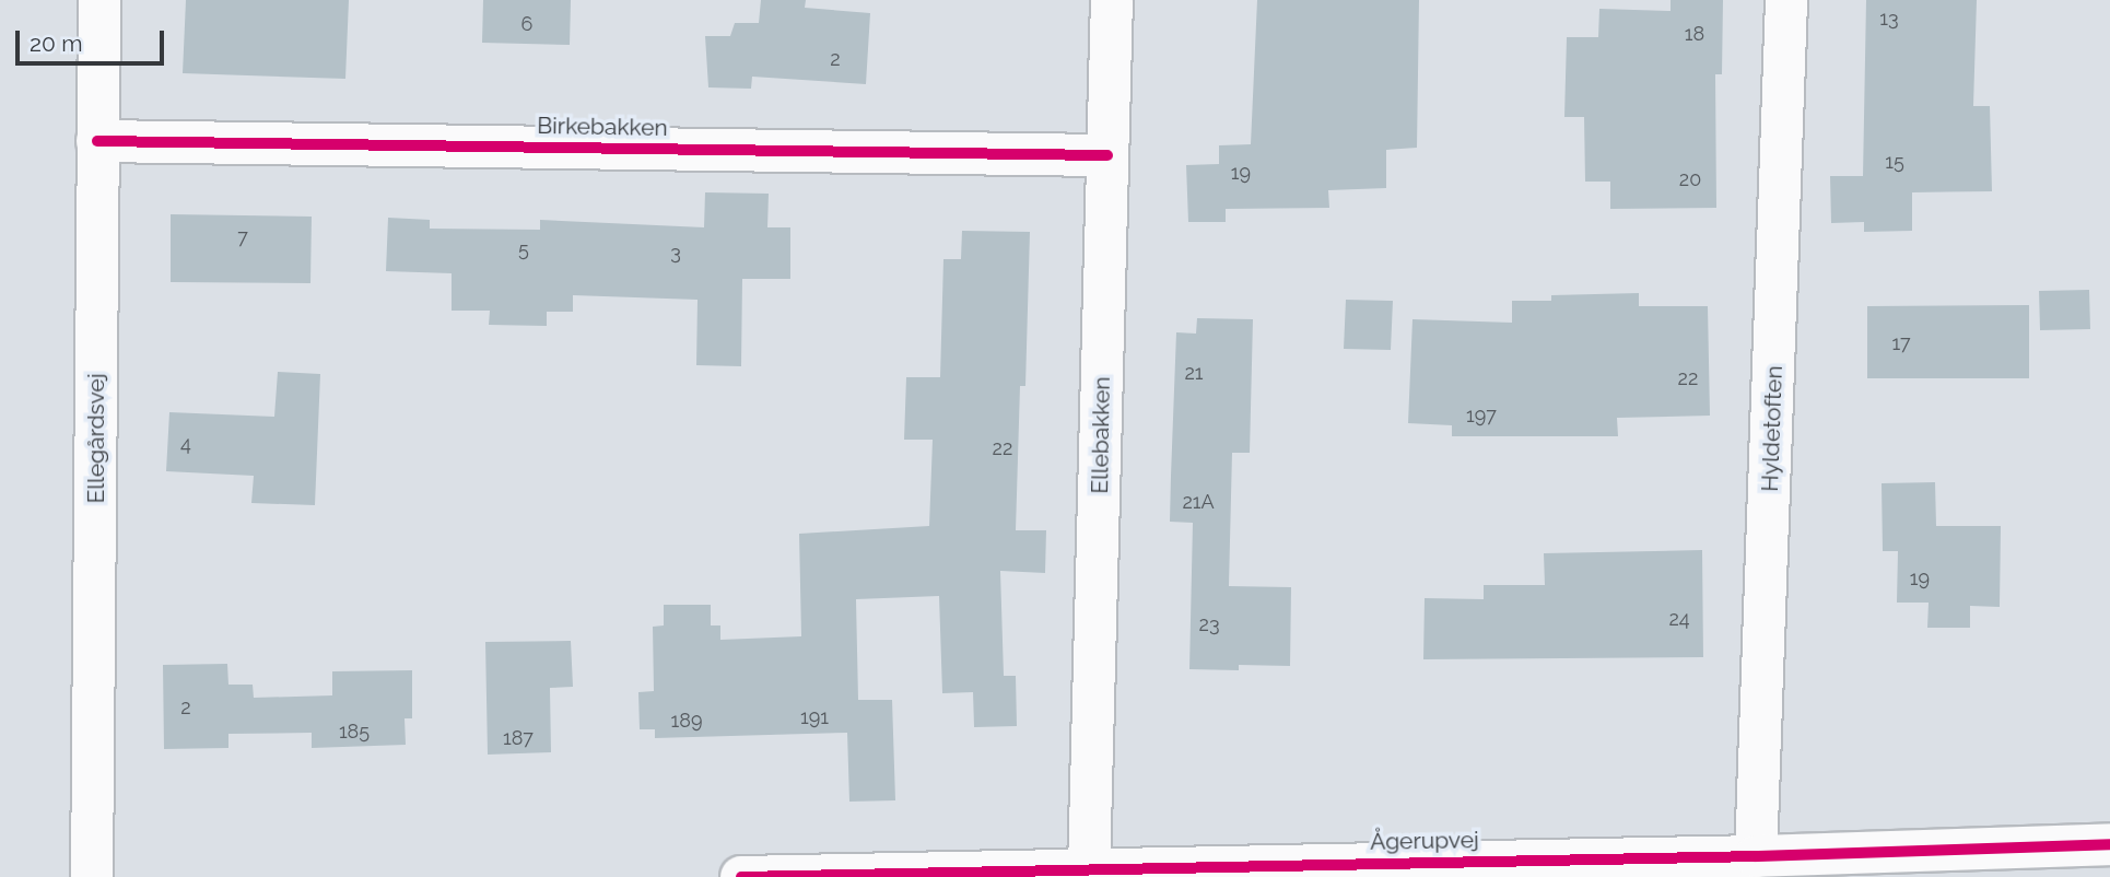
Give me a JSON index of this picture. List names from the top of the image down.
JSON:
{
  "streets": {
    "street": [
      "Birkebakken",
      "Hyldetoften",
      "Ellebakken",
      "Ellegårdsvej",
      "Ågerupvej"
    ]
  },
  "crossings": [
    ["Birkebakken", "Ellebakken"],
    ["Birkebakken", "Ellegårdsvej"],
    ["Hyldetoften", "Ågerupvej"],
    ["Ellebakken", "Ågerupvej"]
  ],
  "house_numbers": [
    "13",
    "6",
    "18",
    "2",
    "15",
    "19",
    "20",
    "7",
    "5",
    "3",
    "17",
    "21",
    "22",
    "197",
    "4",
    "22",
    "21A",
    "19",
    "24",
    "23",
    "2",
    "191",
    "189",
    "185",
    "187"
  ],
  "scale_bar": "20 m"
}
